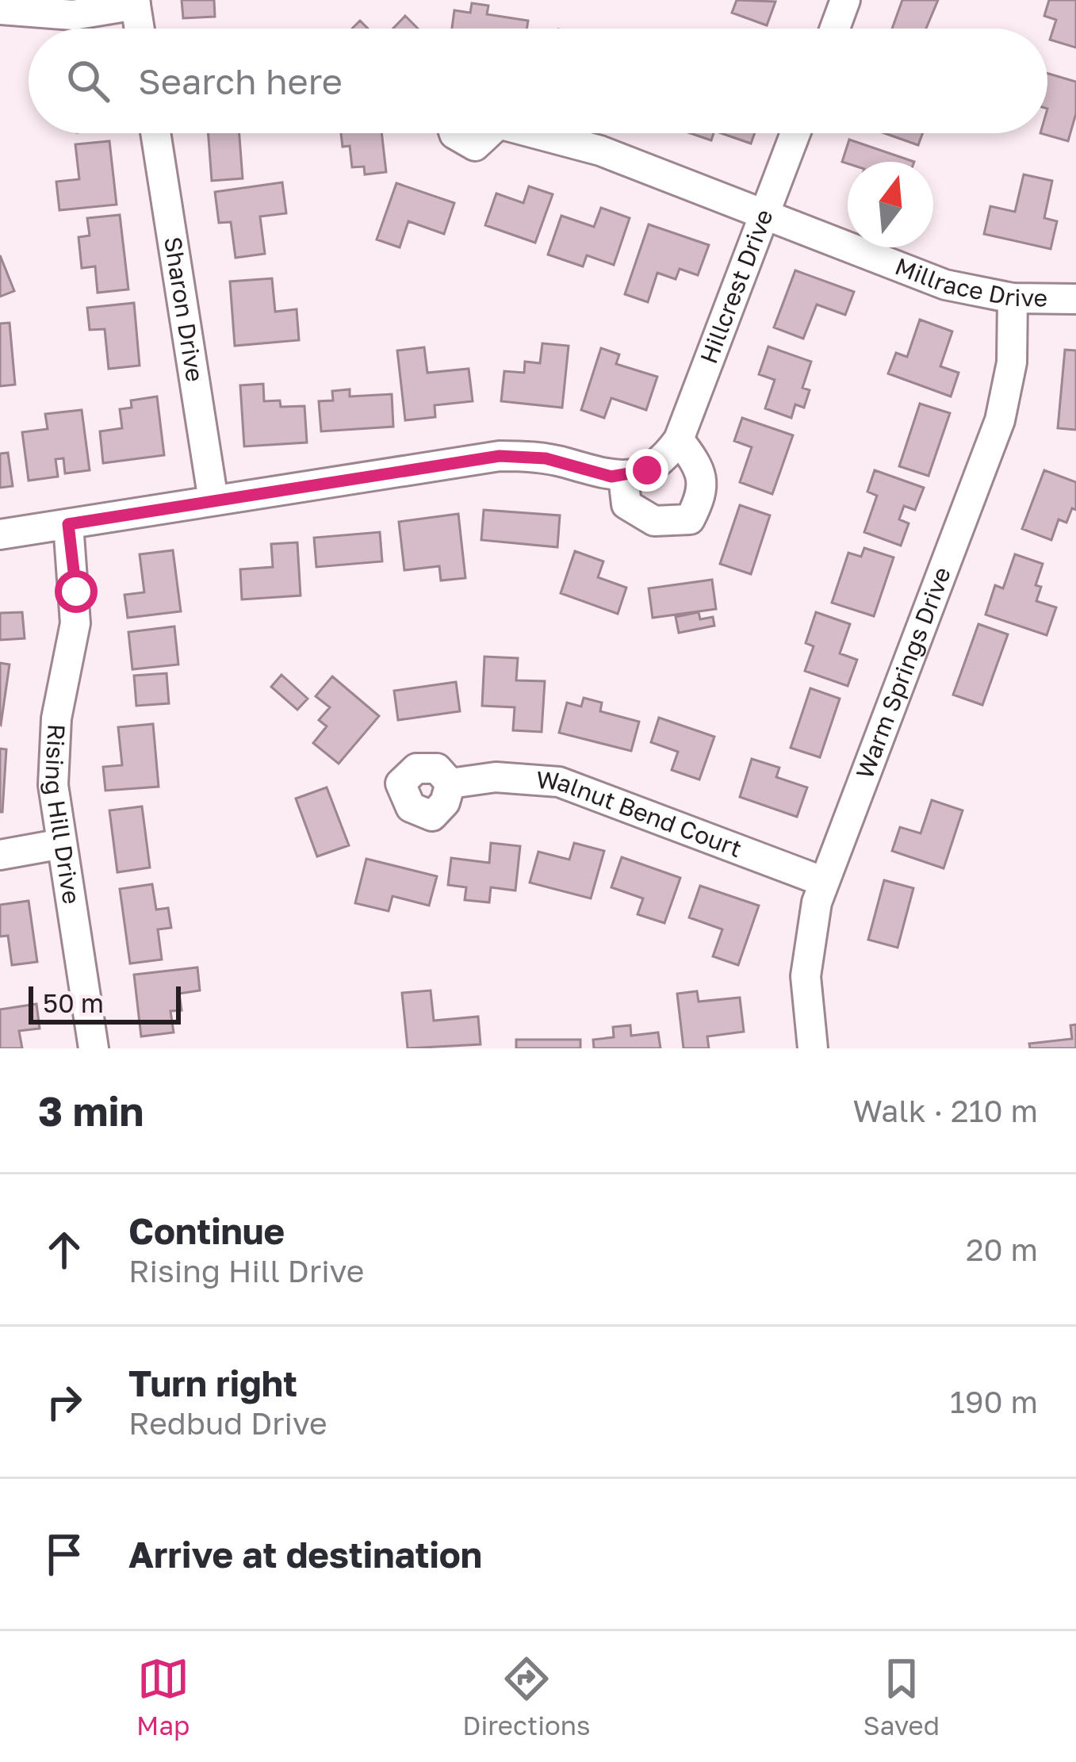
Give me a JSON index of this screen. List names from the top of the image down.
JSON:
{
  "streets": {
    "street": [
      "Millrace Drive",
      "Hillcrest Drive",
      "Sharon Drive",
      "Warm Springs Drive",
      "Rising Hill Drive",
      "Walnut Bend Court"
    ]
  },
  "crossings": [
    ["Millrace Drive", "Hillcrest Drive"],
    ["Millrace Drive", "Warm Springs Drive"],
    ["Warm Springs Drive", "Walnut Bend Court"]
  ],
  "scale_bar": "50 m",
  "north": "top",
  "page": {
    "search": "Search here",
    "scale": "50 m",
    "heading": ["3 min", "Walk · 210 m"],
    "list": [
      ["Continue", "Rising Hill Drive", "20 m"],
      ["Turn right", "Redbud Drive", "190 m"],
      "Arrive at destination"
    ],
    "nav": ["Map", "Directions", "Saved"]
  }
}
